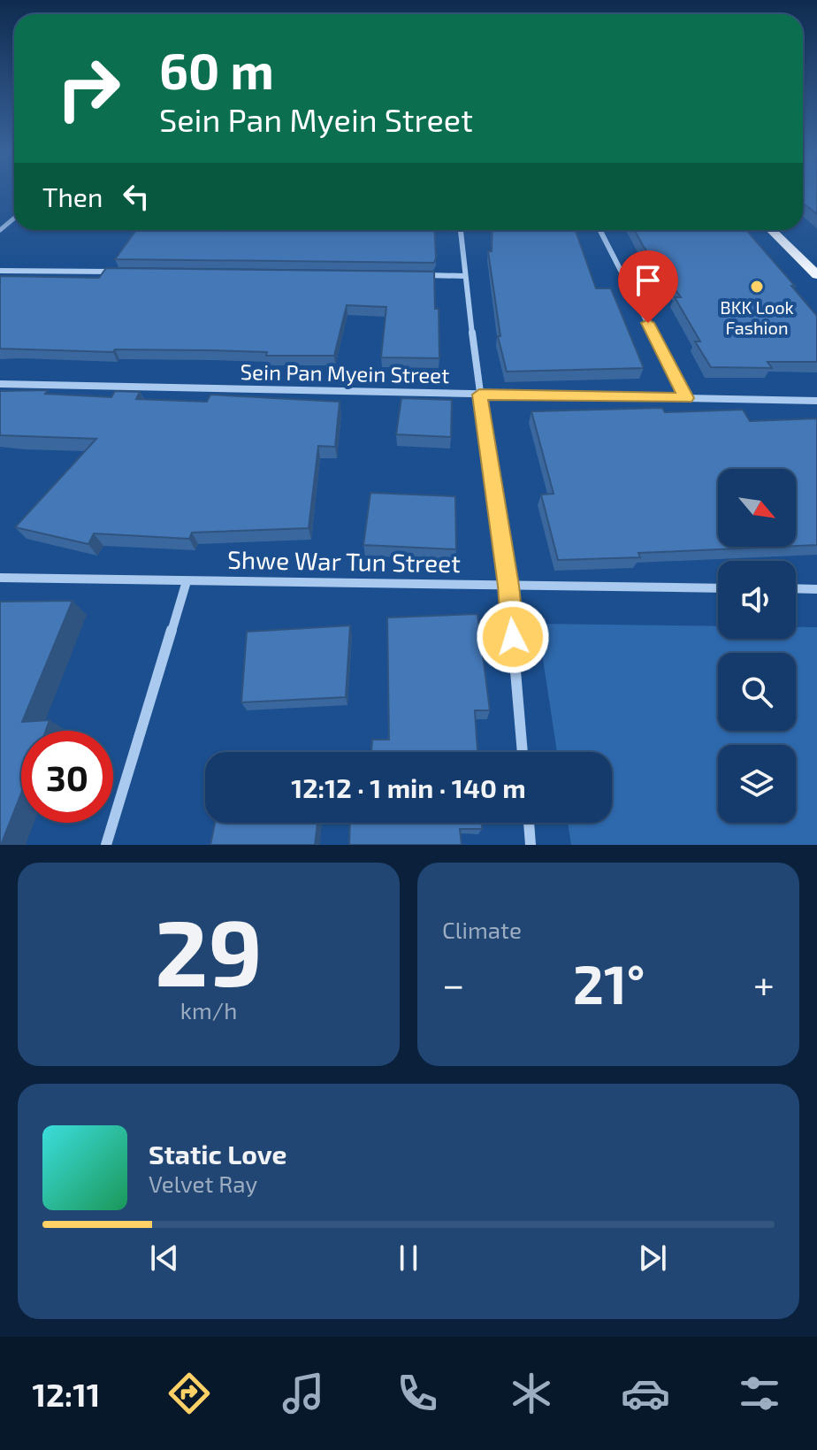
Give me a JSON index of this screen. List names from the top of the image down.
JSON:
{
  "streets": {
    "street": ["Sein Pan Myein Street", "Shwe War Tun Street"]
  },
  "places": ["BKK Look Fashion"],
  "north": "bottom right",
  "page": {
    "turn": ["60 m", "Sein Pan Myein Street"],
    "then": "Then",
    "limit": "30",
    "trip": "12:12 · 1 min · 140 m",
    "tile": [
      ["29", "km/h"],
      "Climate"
    ],
    "heat": ["−", "21°", "+"],
    "song": ["Static Love", "Velvet Ray"],
    "tabs": "12:11"
  }
}
